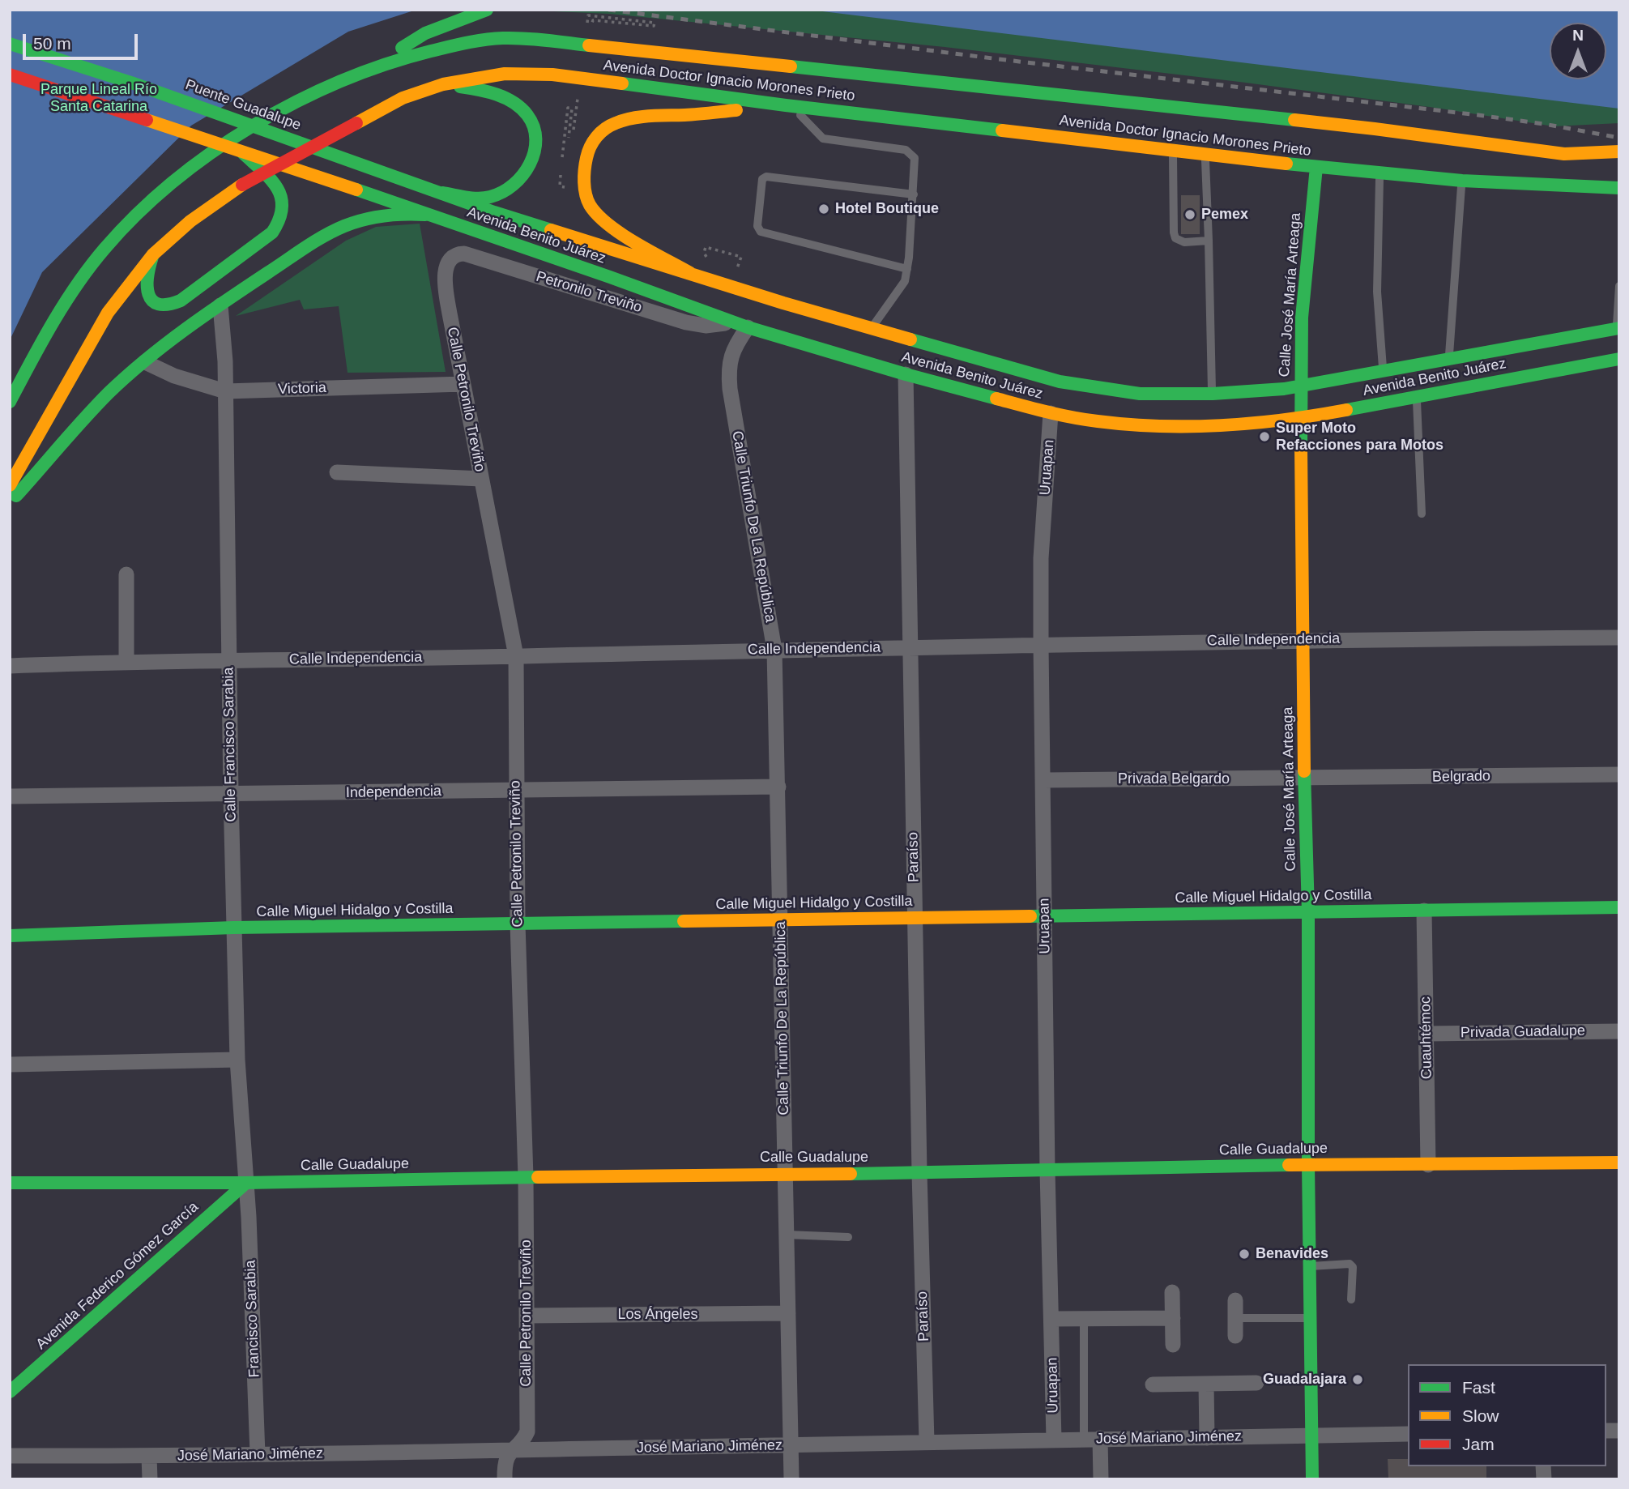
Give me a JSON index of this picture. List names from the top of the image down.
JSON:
{
  "streets": {
    "main road": [
      "Avenida Doctor Ignacio Morones Prieto",
      "Puente Guadalupe",
      "Avenida Benito Juárez",
      "Calle José María Arteaga",
      "Calle Miguel Hidalgo y Costilla",
      "Calle Guadalupe",
      "Avenida Federico Gómez García"
    ],
    "street": [
      "Petronilo Treviño",
      "Victoria",
      "Calle Petronilo Treviño",
      "Uruapan",
      "Calle Triunfo De La República",
      "Calle Independencia",
      "Calle Francisco Sarabia",
      "Belgrado",
      "Privada Belgardo",
      "Independencia",
      "Paraíso",
      "Privada Guadalupe",
      "Cuauhtémoc",
      "Los Ángeles",
      "Francisco Sarabia",
      "José Mariano Jiménez"
    ]
  },
  "crossings": [
    ["Avenida Doctor Ignacio Morones Prieto", "Calle José María Arteaga"],
    ["Puente Guadalupe", "Avenida Benito Juárez"],
    ["Avenida Benito Juárez", "Petronilo Treviño"],
    ["Avenida Benito Juárez", "Calle José María Arteaga"],
    ["Avenida Benito Juárez", "Uruapan"],
    ["Avenida Benito Juárez", "Calle Triunfo De La República"],
    ["Avenida Benito Juárez", "Paraíso"],
    ["Petronilo Treviño", "Calle Petronilo Treviño"],
    ["Calle José María Arteaga", "Calle Independencia"],
    ["Calle José María Arteaga", "Belgrado"],
    ["Calle José María Arteaga", "Privada Belgardo"],
    ["Calle José María Arteaga", "Calle Miguel Hidalgo y Costilla"],
    ["Calle José María Arteaga", "Calle Guadalupe"],
    ["Calle José María Arteaga", "José Mariano Jiménez"],
    ["Victoria", "Calle Petronilo Treviño"],
    ["Victoria", "Calle Francisco Sarabia"],
    ["Calle Petronilo Treviño", "Calle Independencia"],
    ["Calle Petronilo Treviño", "Independencia"],
    ["Calle Petronilo Treviño", "Calle Miguel Hidalgo y Costilla"],
    ["Calle Petronilo Treviño", "Calle Guadalupe"],
    ["Calle Petronilo Treviño", "Los Ángeles"],
    ["Calle Petronilo Treviño", "José Mariano Jiménez"],
    ["Uruapan", "Calle Independencia"],
    ["Uruapan", "Privada Belgardo"],
    ["Uruapan", "Calle Miguel Hidalgo y Costilla"],
    ["Uruapan", "Calle Guadalupe"],
    ["Uruapan", "José Mariano Jiménez"],
    ["Calle Triunfo De La República", "Calle Independencia"],
    ["Calle Triunfo De La República", "Independencia"],
    ["Calle Triunfo De La República", "Calle Miguel Hidalgo y Costilla"],
    ["Calle Triunfo De La República", "Calle Guadalupe"],
    ["Calle Triunfo De La República", "Los Ángeles"],
    ["Calle Triunfo De La República", "José Mariano Jiménez"],
    ["Calle Independencia", "Calle Francisco Sarabia"],
    ["Calle Independencia", "Paraíso"],
    ["Calle Francisco Sarabia", "Independencia"],
    ["Calle Francisco Sarabia", "Calle Miguel Hidalgo y Costilla"],
    ["Calle Francisco Sarabia", "Calle Guadalupe"],
    ["Calle Francisco Sarabia", "Avenida Federico Gómez García"],
    ["Calle Francisco Sarabia", "Francisco Sarabia"],
    ["Belgrado", "Privada Belgardo"],
    ["Paraíso", "Calle Miguel Hidalgo y Costilla"],
    ["Paraíso", "Calle Guadalupe"],
    ["Paraíso", "José Mariano Jiménez"],
    ["Calle Miguel Hidalgo y Costilla", "Cuauhtémoc"],
    ["Privada Guadalupe", "Cuauhtémoc"],
    ["Cuauhtémoc", "Calle Guadalupe"],
    ["Calle Guadalupe", "Avenida Federico Gómez García"],
    ["Calle Guadalupe", "Francisco Sarabia"],
    ["Avenida Federico Gómez García", "Francisco Sarabia"],
    ["Francisco Sarabia", "José Mariano Jiménez"]
  ],
  "parks": ["Parque Lineal Río Santa Catarina"],
  "places": [
    "Hotel Boutique",
    "Pemex",
    "Super Moto Refacciones para Motos",
    "Benavides",
    "Guadalajara"
  ],
  "legend": ["Fast", "Slow", "Jam"],
  "scale_bar": "50 m",
  "north": "top"
}
